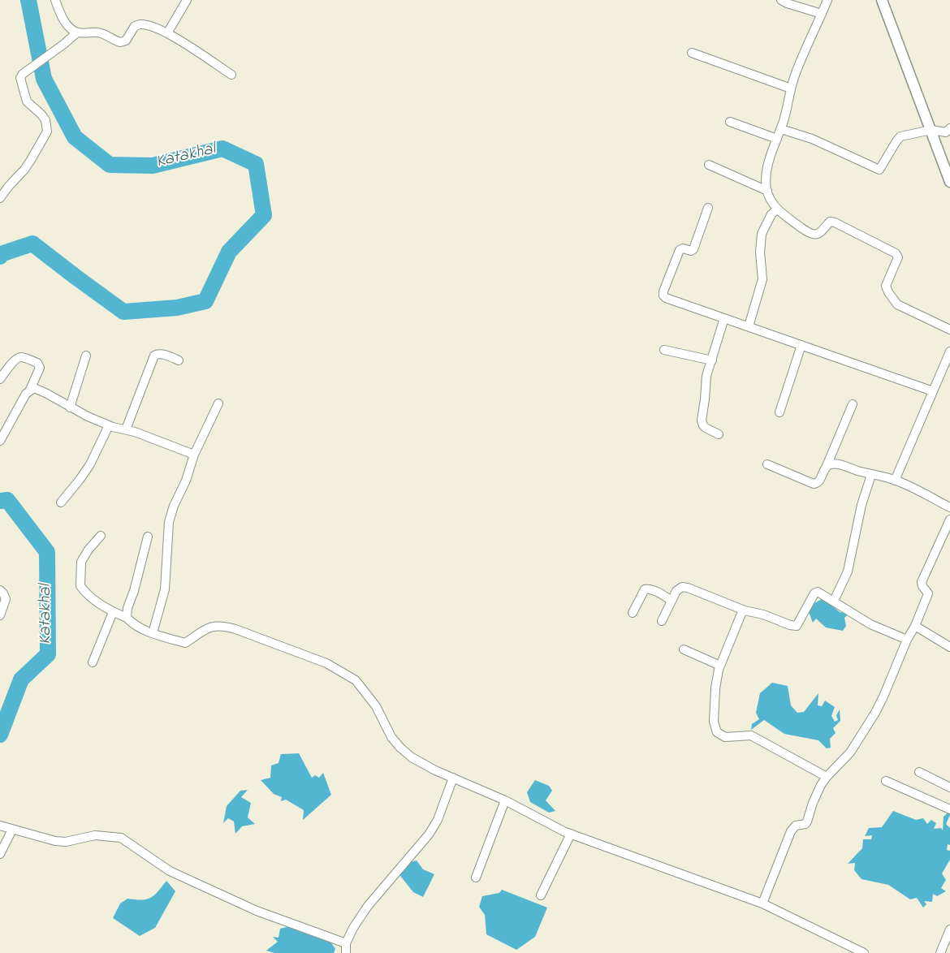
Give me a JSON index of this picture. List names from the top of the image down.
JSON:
{
  "water": ["Katakhal"]
}
